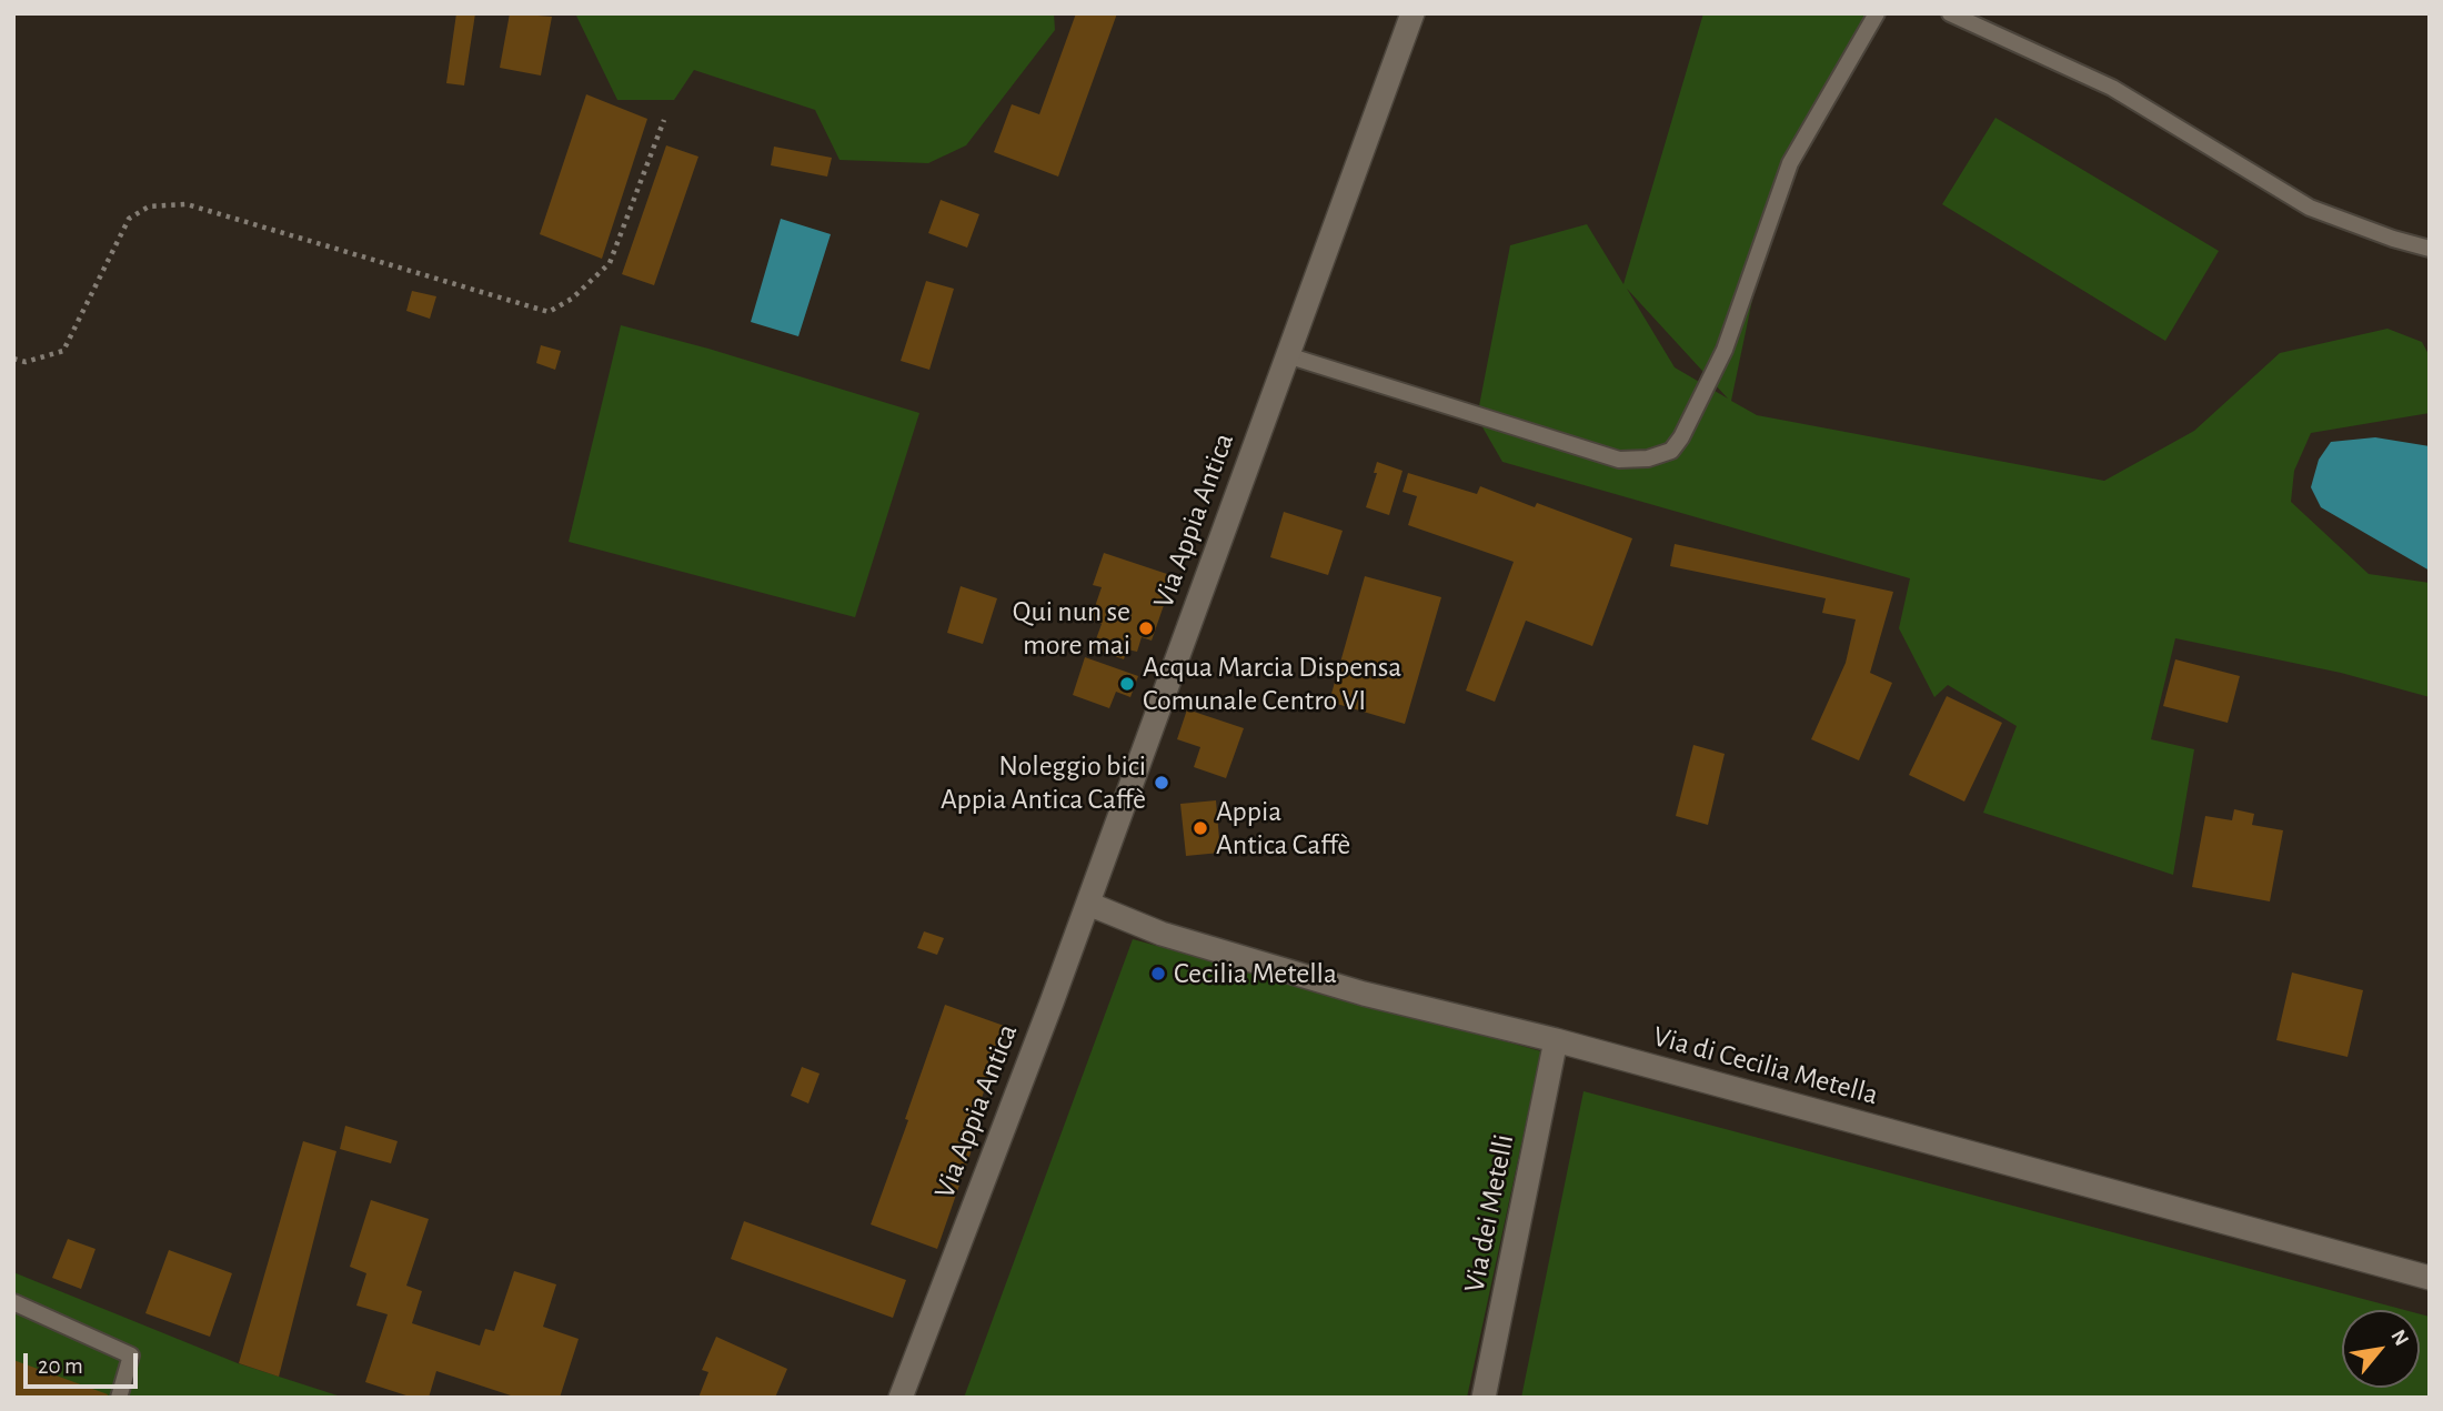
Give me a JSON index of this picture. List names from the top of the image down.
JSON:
{
  "streets": {
    "street": ["Via Appia Antica", "Via di Cecilia Metella", "Via dei Metelli"]
  },
  "crossings": [
    ["Via Appia Antica", "Via di Cecilia Metella"],
    ["Via di Cecilia Metella", "Via dei Metelli"]
  ],
  "places": [
    "Qui nun se more mai",
    "Acqua Marcia Dispensa Comunale Centro VI",
    "Noleggio bici Appia Antica Caffè",
    "Appia Antica Caffè",
    "Cecilia Metella"
  ],
  "scale_bar": "20 m",
  "north": "top right"
}
